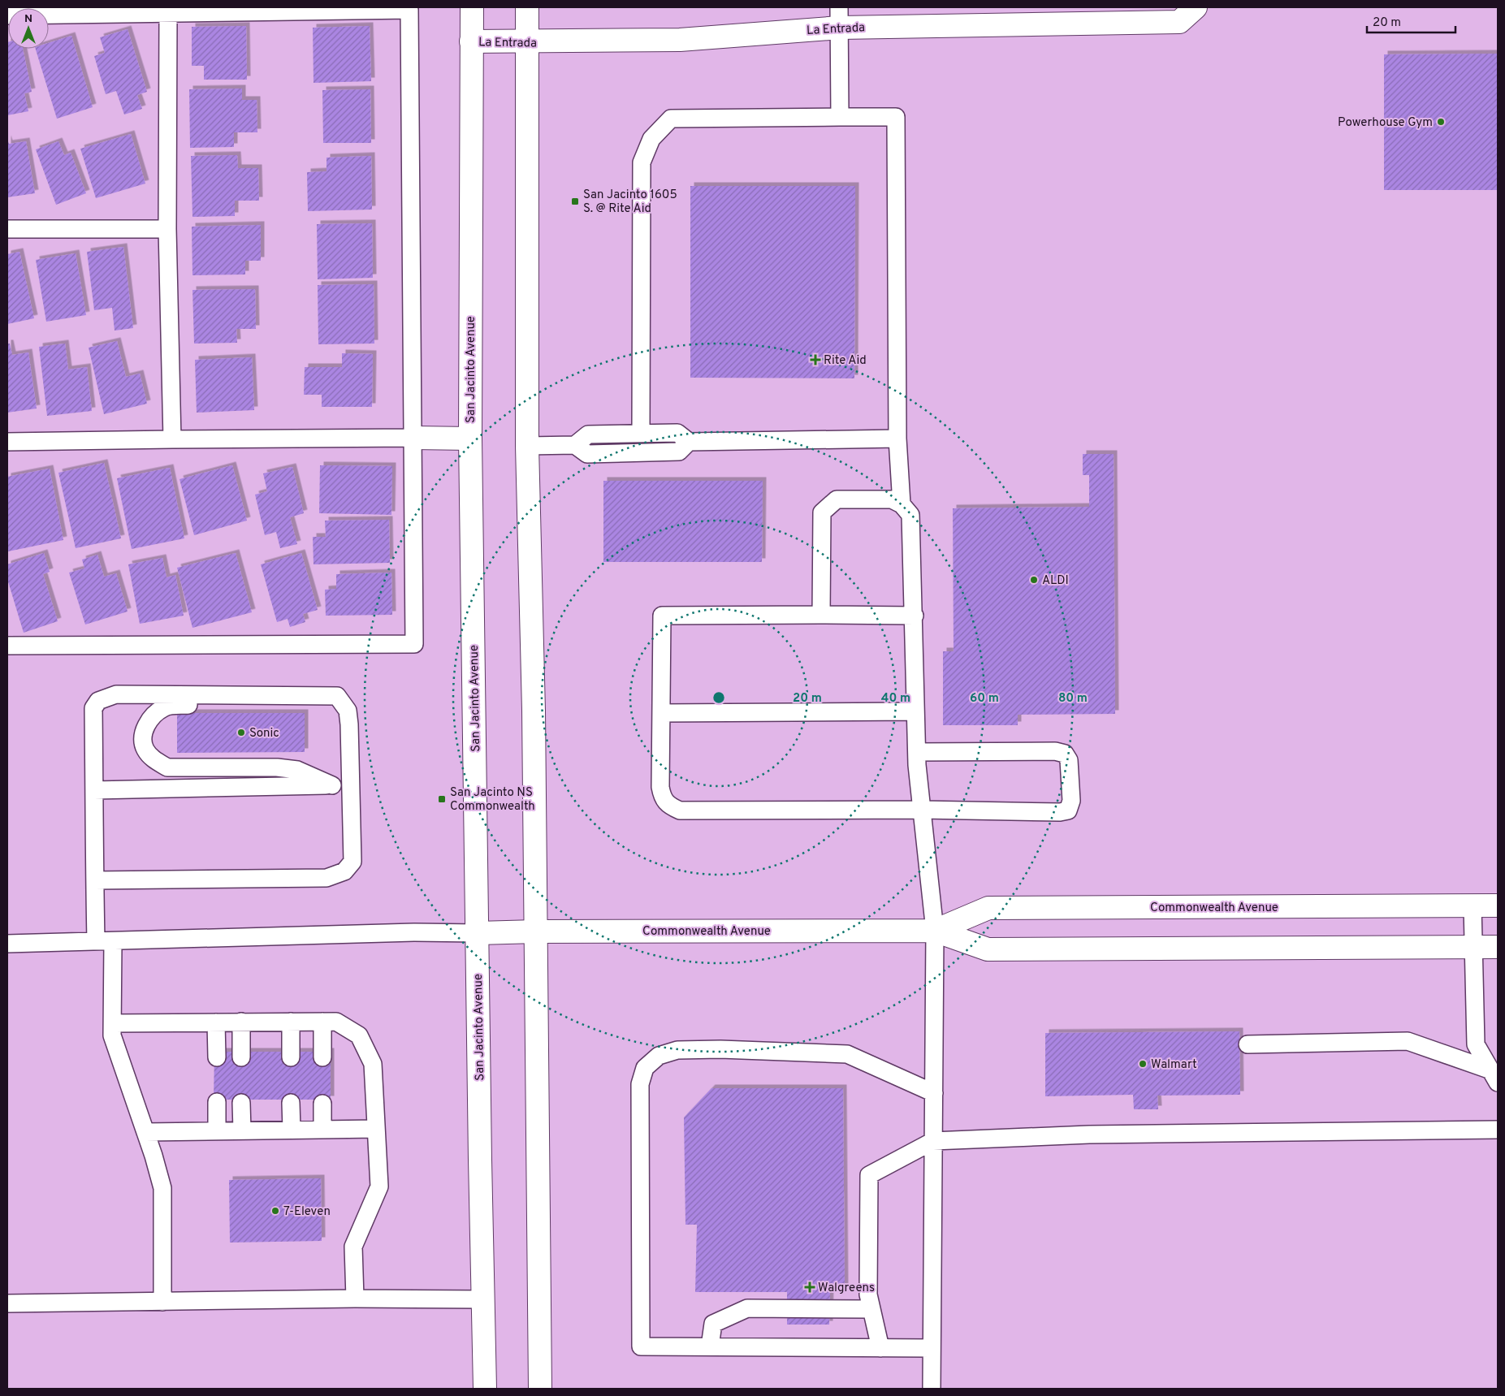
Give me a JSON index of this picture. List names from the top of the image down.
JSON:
{
  "streets": {
    "main road": ["La Entrada", "San Jacinto Avenue", "Commonwealth Avenue"]
  },
  "crossings": [
    ["La Entrada", "San Jacinto Avenue"],
    ["San Jacinto Avenue", "Commonwealth Avenue"]
  ],
  "places": {
    "other": [
      "Powerhouse Gym",
      "ALDI",
      "Sonic",
      "Walmart",
      "7-Eleven"
    ],
    "transit": ["San Jacinto 1605 S. @ Rite Aid", "San Jacinto NS Commonwealth"],
    "health": ["Rite Aid", "Walgreens"]
  },
  "scale_bar": "20 m",
  "north": "top",
  "rings": [
    "20 m",
    "40 m",
    "60 m",
    "80 m"
  ]
}
